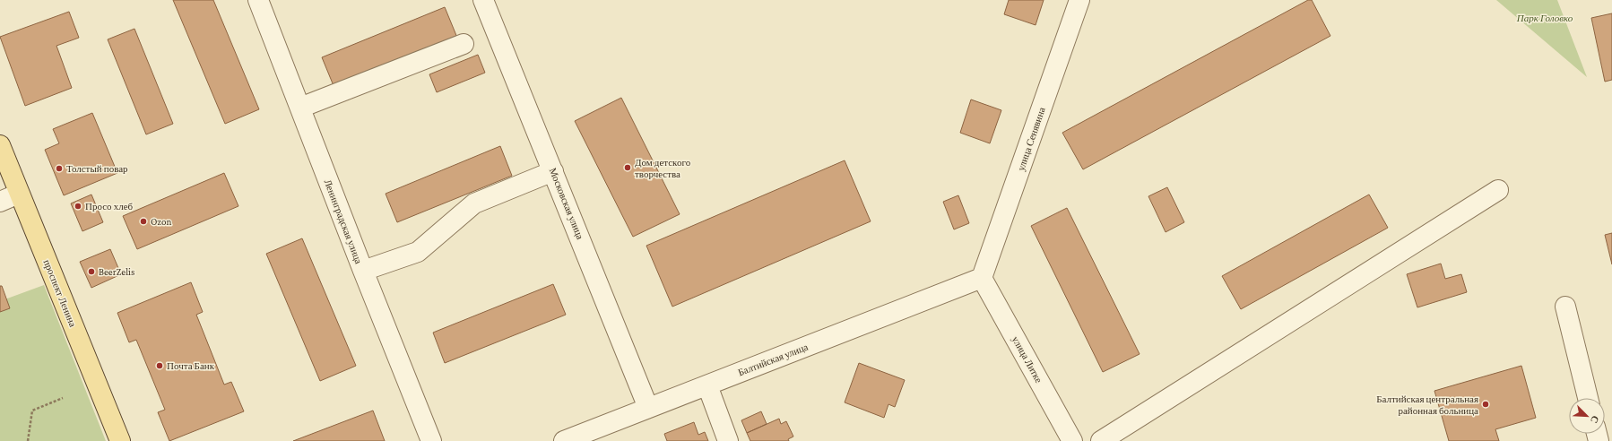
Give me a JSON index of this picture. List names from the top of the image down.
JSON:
{
  "streets": {
    "main road": ["проспект Ленина"],
    "street": [
      "улица Сенявина",
      "Московская улица",
      "Ленинградская улица",
      "Балтийская улица",
      "улица Литке"
    ]
  },
  "crossings": [
    ["улица Сенявина", "Балтийская улица"],
    ["улица Сенявина", "улица Литке"],
    ["Московская улица", "Балтийская улица"],
    ["Балтийская улица", "улица Литке"]
  ],
  "parks": ["Парк Головко"],
  "places": [
    "Дом детского творчества",
    "Толстый повар",
    "Просо хлеб",
    "Ozon",
    "BeerZelis",
    "Почта Банк",
    "Балтийская центральная районная больница"
  ],
  "north": "bottom right"
}
